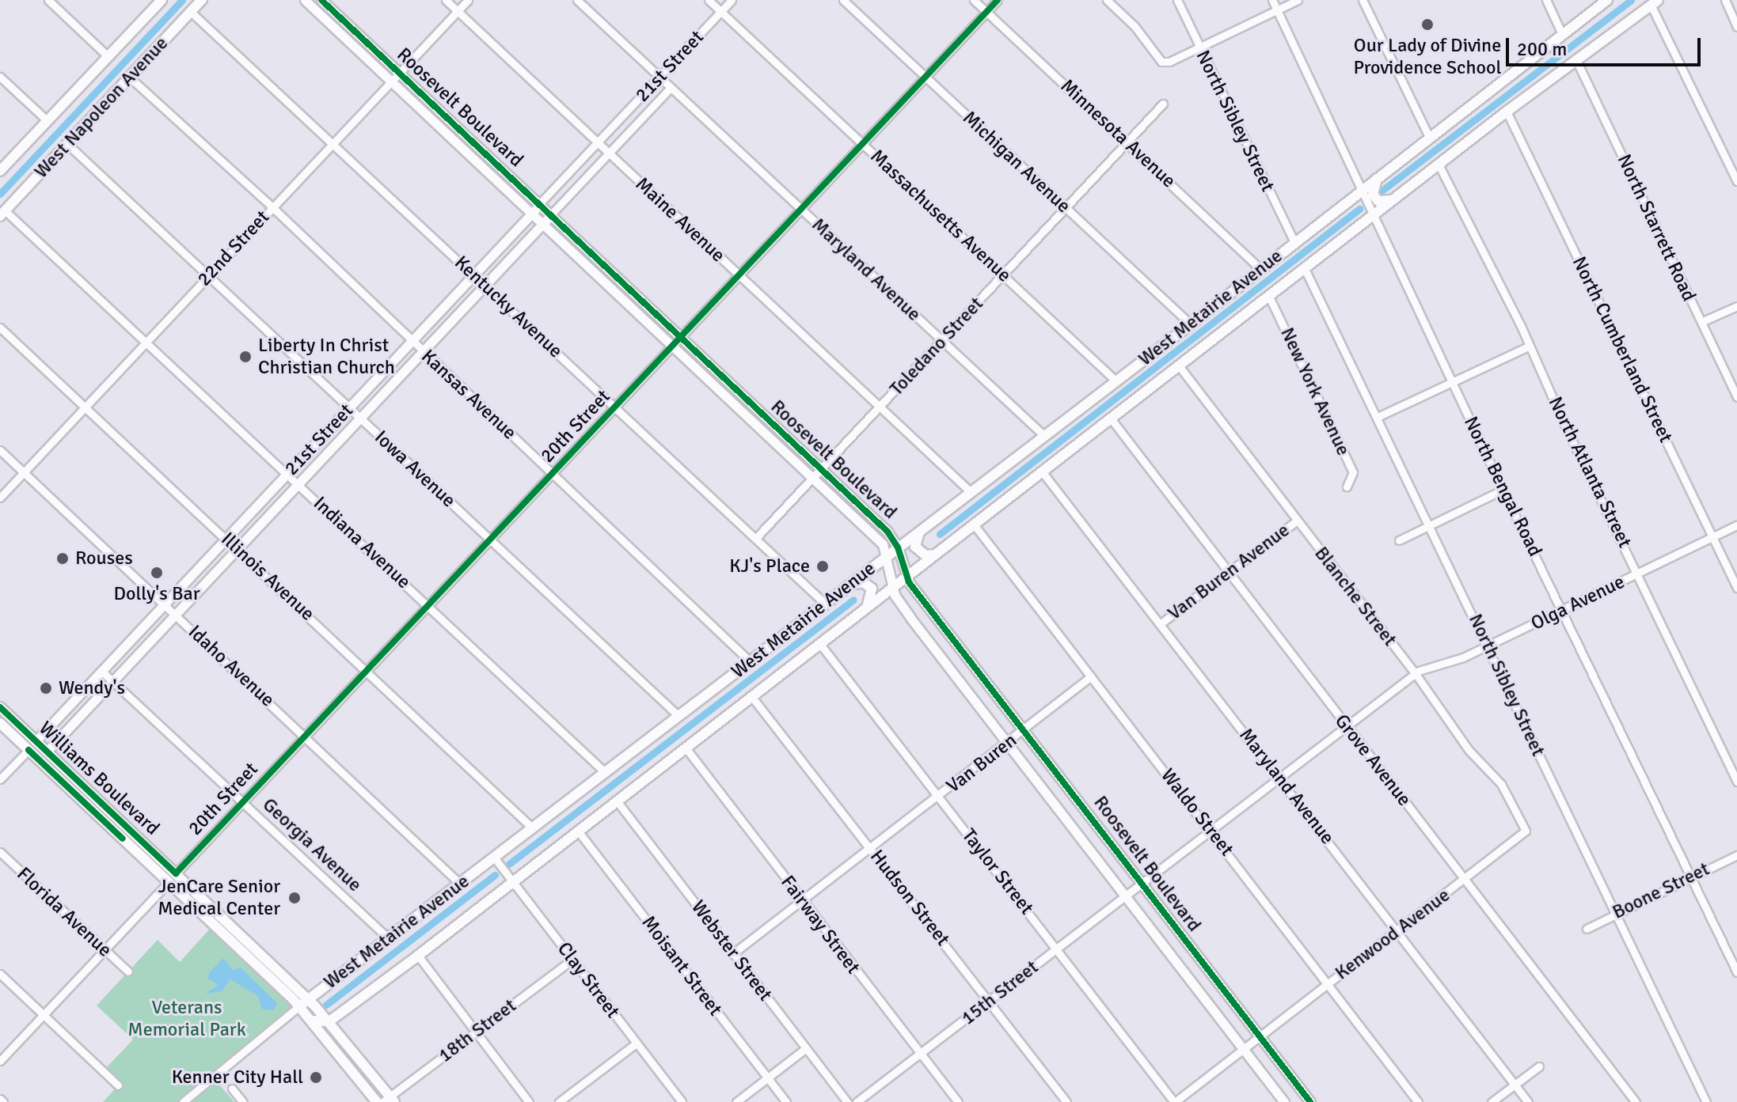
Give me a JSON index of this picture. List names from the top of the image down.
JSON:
{
  "streets": {
    "main road": ["West Napoleon Avenue", "West Metairie Avenue", "Williams Boulevard"],
    "street": [
      "21st Street",
      "Roosevelt Boulevard",
      "North Sibley Street",
      "Minnesota Avenue",
      "Michigan Avenue",
      "Massachusetts Avenue",
      "Maine Avenue",
      "North Starrett Road",
      "22nd Street",
      "Maryland Avenue",
      "Kentucky Avenue",
      "Toledano Street",
      "North Cumberland Street",
      "New York Avenue",
      "Kansas Avenue",
      "20th Street",
      "Iowa Avenue",
      "North Atlanta Street",
      "North Bengal Road",
      "Indiana Avenue",
      "Van Buren Avenue",
      "Illinois Avenue",
      "Blanche Street",
      "Olga Avenue",
      "Idaho Avenue",
      "Grove Avenue",
      "Van Buren",
      "Waldo Street",
      "Georgia Avenue",
      "Taylor Street",
      "Boone Street",
      "Hudson Street",
      "Florida Avenue",
      "Fairway Street",
      "Kenwood Avenue",
      "Webster Street",
      "Moisant Street",
      "Clay Street",
      "15th Street",
      "18th Street"
    ]
  },
  "crossings": [
    ["21st Street", "Roosevelt Boulevard"],
    ["21st Street", "Massachusetts Avenue"],
    ["21st Street", "Maine Avenue"],
    ["21st Street", "Maryland Avenue"],
    ["21st Street", "Kentucky Avenue"],
    ["21st Street", "Kansas Avenue"],
    ["21st Street", "Iowa Avenue"],
    ["21st Street", "Indiana Avenue"],
    ["21st Street", "Illinois Avenue"],
    ["21st Street", "Idaho Avenue"],
    ["21st Street", "Williams Boulevard"],
    ["21st Street", "Georgia Avenue"],
    ["West Napoleon Avenue", "Kentucky Avenue"],
    ["West Napoleon Avenue", "Kansas Avenue"],
    ["West Napoleon Avenue", "Iowa Avenue"],
    ["West Napoleon Avenue", "Indiana Avenue"],
    ["Roosevelt Boulevard", "22nd Street"],
    ["Roosevelt Boulevard", "West Metairie Avenue"],
    ["Roosevelt Boulevard", "Toledano Street"],
    ["Roosevelt Boulevard", "20th Street"],
    ["Roosevelt Boulevard", "Van Buren"],
    ["Roosevelt Boulevard", "Kenwood Avenue"],
    ["Roosevelt Boulevard", "15th Street"],
    ["North Sibley Street", "West Metairie Avenue"],
    ["North Sibley Street", "Olga Avenue"],
    ["North Sibley Street", "Boone Street"],
    ["Minnesota Avenue", "West Metairie Avenue"],
    ["Minnesota Avenue", "Toledano Street"],
    ["Minnesota Avenue", "20th Street"],
    ["Michigan Avenue", "West Metairie Avenue"],
    ["Michigan Avenue", "Toledano Street"],
    ["Michigan Avenue", "20th Street"],
    ["Massachusetts Avenue", "West Metairie Avenue"],
    ["Massachusetts Avenue", "Toledano Street"],
    ["Massachusetts Avenue", "20th Street"],
    ["Maine Avenue", "22nd Street"],
    ["Maine Avenue", "West Metairie Avenue"],
    ["Maine Avenue", "Toledano Street"],
    ["Maine Avenue", "20th Street"],
    ["North Starrett Road", "West Metairie Avenue"],
    ["22nd Street", "Kentucky Avenue"],
    ["22nd Street", "Kansas Avenue"],
    ["22nd Street", "Iowa Avenue"],
    ["22nd Street", "Indiana Avenue"],
    ["22nd Street", "Illinois Avenue"],
    ["22nd Street", "Idaho Avenue"],
    ["Maryland Avenue", "West Metairie Avenue"],
    ["Maryland Avenue", "Toledano Street"],
    ["Maryland Avenue", "20th Street"],
    ["Maryland Avenue", "Van Buren Avenue"],
    ["Maryland Avenue", "Olga Avenue"],
    ["Maryland Avenue", "Kenwood Avenue"],
    ["Maryland Avenue", "15th Street"],
    ["Kentucky Avenue", "West Metairie Avenue"],
    ["Kentucky Avenue", "Toledano Street"],
    ["Kentucky Avenue", "20th Street"],
    ["West Metairie Avenue", "North Cumberland Street"],
    ["West Metairie Avenue", "New York Avenue"],
    ["West Metairie Avenue", "Kansas Avenue"],
    ["West Metairie Avenue", "Iowa Avenue"],
    ["West Metairie Avenue", "North Atlanta Street"],
    ["West Metairie Avenue", "North Bengal Road"],
    ["West Metairie Avenue", "Indiana Avenue"],
    ["West Metairie Avenue", "Illinois Avenue"],
    ["West Metairie Avenue", "Blanche Street"],
    ["West Metairie Avenue", "Idaho Avenue"],
    ["West Metairie Avenue", "Grove Avenue"],
    ["West Metairie Avenue", "Williams Boulevard"],
    ["West Metairie Avenue", "Waldo Street"],
    ["West Metairie Avenue", "Georgia Avenue"],
    ["West Metairie Avenue", "Taylor Street"],
    ["West Metairie Avenue", "Hudson Street"],
    ["West Metairie Avenue", "Fairway Street"],
    ["West Metairie Avenue", "Webster Street"],
    ["West Metairie Avenue", "Moisant Street"],
    ["West Metairie Avenue", "Clay Street"],
    ["North Cumberland Street", "Olga Avenue"],
    ["Kansas Avenue", "20th Street"],
    ["20th Street", "Iowa Avenue"],
    ["20th Street", "Indiana Avenue"],
    ["20th Street", "Illinois Avenue"],
    ["20th Street", "Idaho Avenue"],
    ["20th Street", "Williams Boulevard"],
    ["20th Street", "Georgia Avenue"],
    ["20th Street", "Florida Avenue"],
    ["North Atlanta Street", "Olga Avenue"],
    ["North Bengal Road", "Olga Avenue"],
    ["North Bengal Road", "Boone Street"],
    ["Van Buren Avenue", "Blanche Street"],
    ["Van Buren Avenue", "Grove Avenue"],
    ["Blanche Street", "Olga Avenue"],
    ["Blanche Street", "Kenwood Avenue"],
    ["Olga Avenue", "Grove Avenue"],
    ["Olga Avenue", "15th Street"],
    ["Grove Avenue", "Kenwood Avenue"],
    ["Van Buren", "Waldo Street"],
    ["Van Buren", "Taylor Street"],
    ["Van Buren", "Hudson Street"],
    ["Van Buren", "Fairway Street"],
    ["Van Buren", "Webster Street"],
    ["Waldo Street", "Kenwood Avenue"],
    ["Waldo Street", "15th Street"],
    ["Taylor Street", "Kenwood Avenue"],
    ["Taylor Street", "15th Street"],
    ["Hudson Street", "15th Street"],
    ["Fairway Street", "15th Street"],
    ["Clay Street", "18th Street"]
  ],
  "parks": ["Veterans Memorial Park"],
  "places": [
    "Our Lady of Divine Providence School",
    "Liberty In Christ Christian Church",
    "Rouses",
    "KJ's Place",
    "Dolly's Bar",
    "Wendy's",
    "JenCare Senior Medical Center",
    "Kenner City Hall"
  ],
  "scale_bar": "200 m"
}
